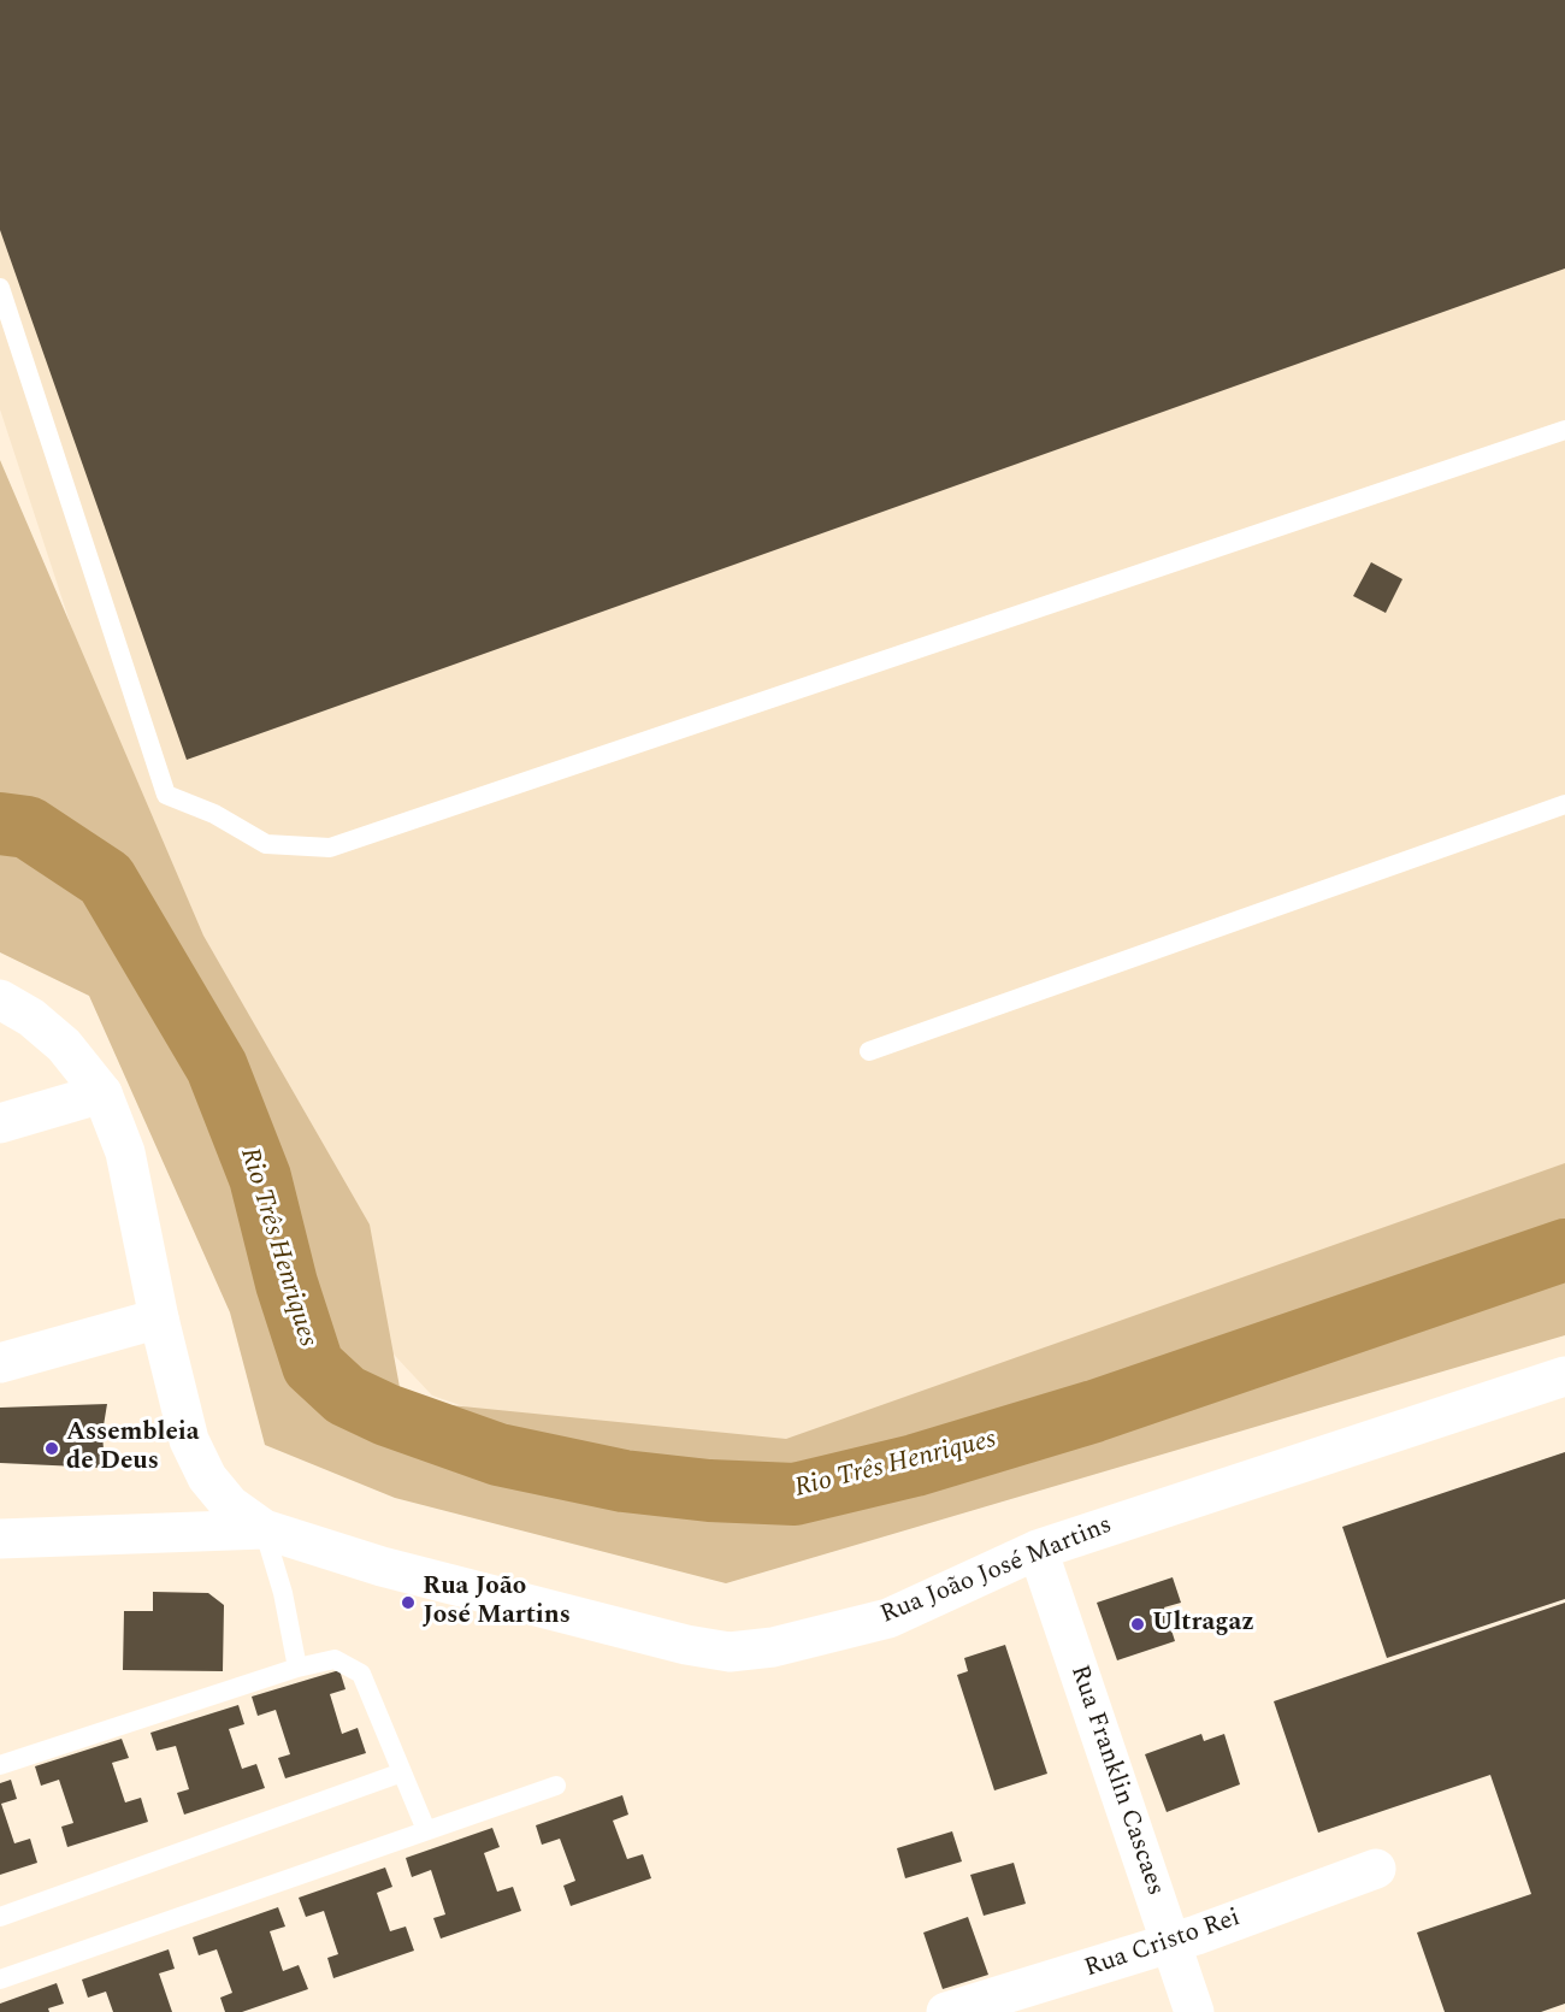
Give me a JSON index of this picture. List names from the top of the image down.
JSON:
{
  "streets": {
    "main road": ["Rua João José Martins", "Rua Franklin Cascaes", "Rua Cristo Rei"]
  },
  "crossings": [
    ["Rua João José Martins", "Rua Franklin Cascaes"],
    ["Rua Franklin Cascaes", "Rua Cristo Rei"]
  ],
  "water": ["Rio Três Henriques"],
  "places": ["Assembleia de Deus", "Rua João José Martins", "Ultragaz"]
}
